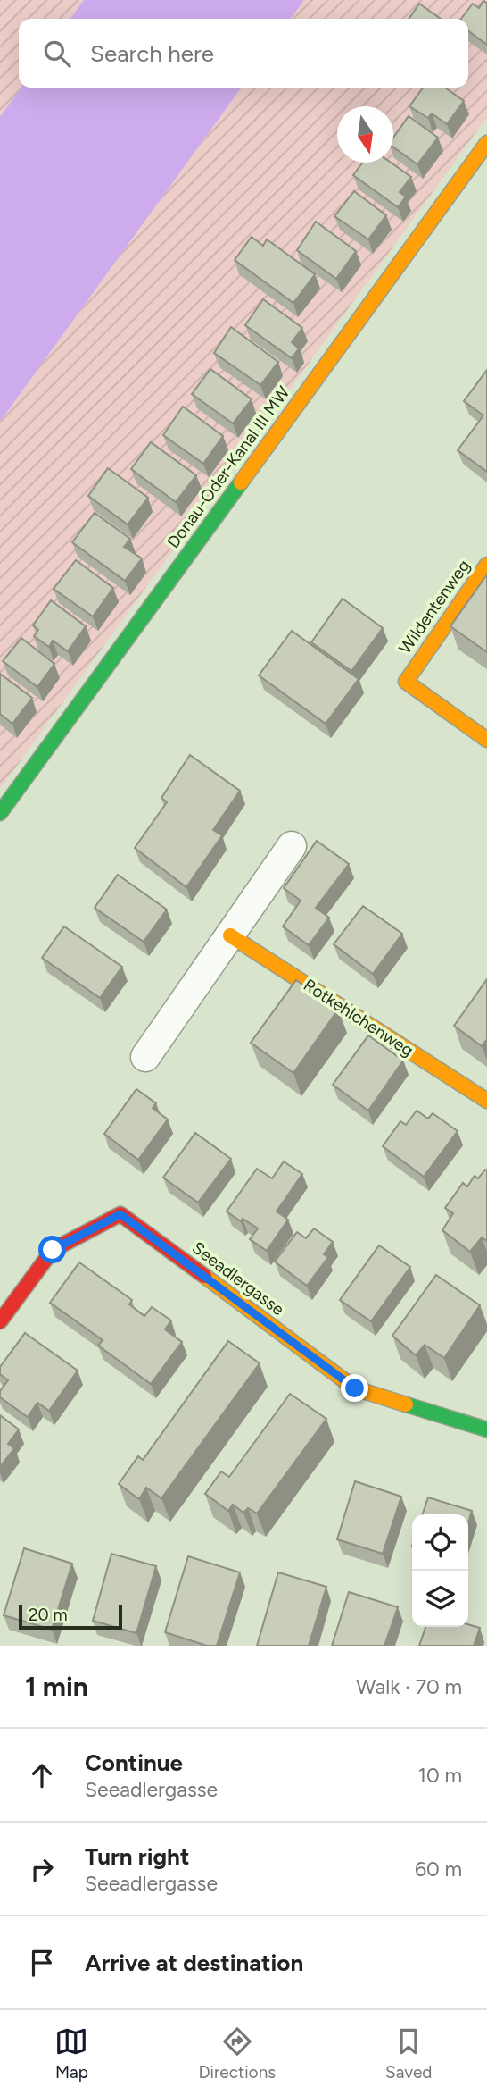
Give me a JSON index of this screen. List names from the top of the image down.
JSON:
{
  "streets": {
    "street": [
      "Donau-Oder-Kanal III MW",
      "Wildentenweg",
      "Rotkehlchenweg",
      "Seeadlergasse"
    ]
  },
  "scale_bar": "20 m",
  "north": "bottom",
  "page": {
    "search": "Search here",
    "scale": "20 m",
    "heading": ["1 min", "Walk · 70 m"],
    "list": [
      ["Continue", "Seeadlergasse", "10 m"],
      ["Turn right", "Seeadlergasse", "60 m"],
      "Arrive at destination"
    ],
    "nav": ["Map", "Directions", "Saved"]
  }
}
